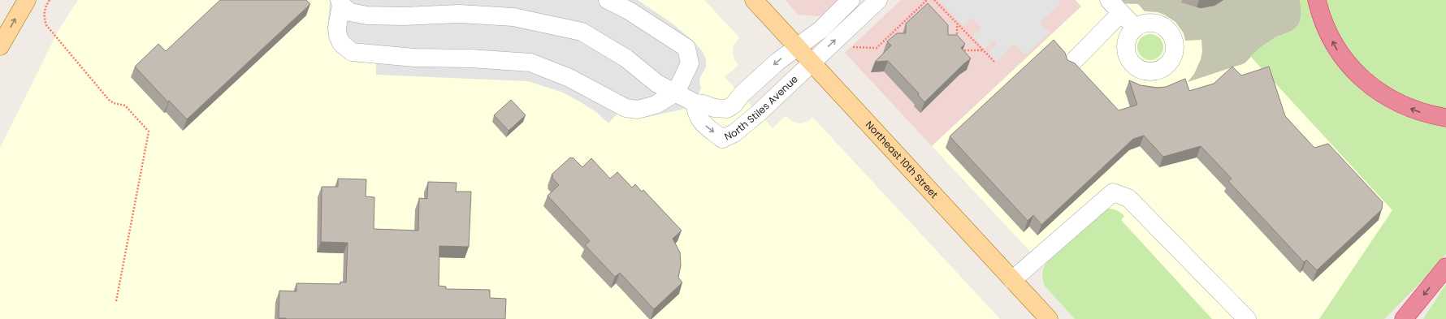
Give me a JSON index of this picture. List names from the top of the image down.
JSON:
{
  "streets": {
    "main road": ["Northeast 10th Street"],
    "street": ["North Stiles Avenue"]
  },
  "crossings": [
    ["North Stiles Avenue", "Northeast 10th Street"]
  ]
}
